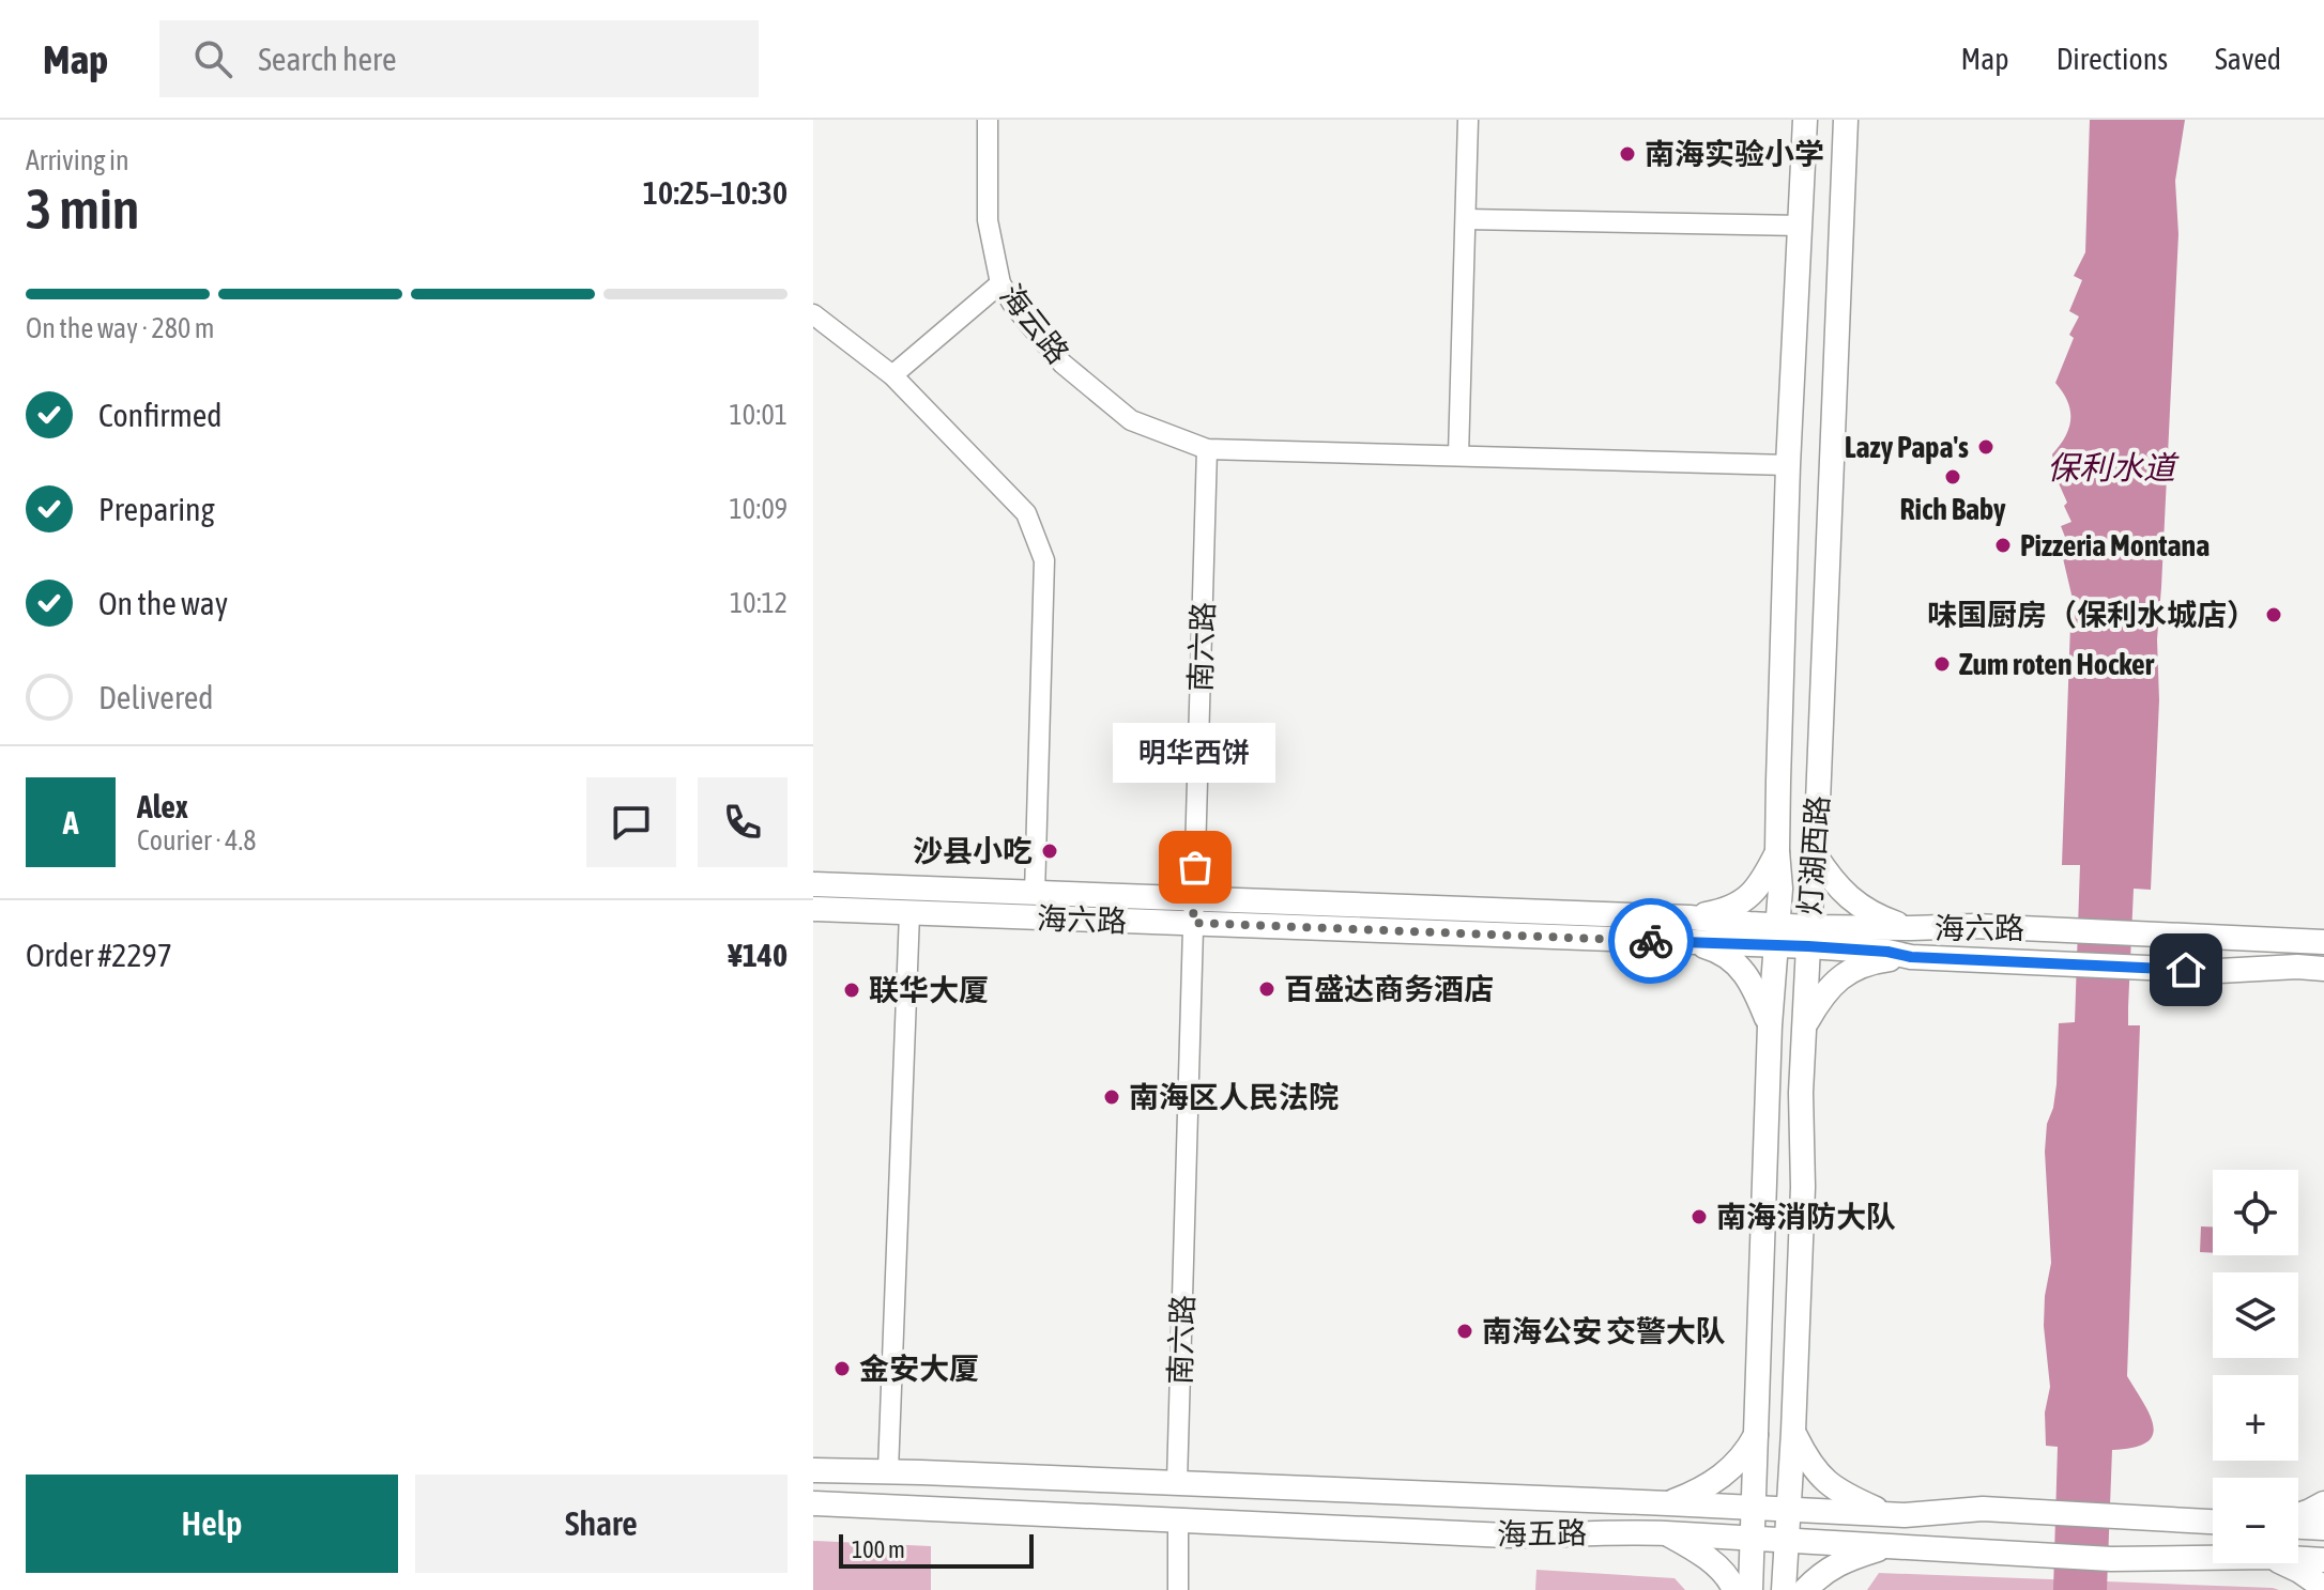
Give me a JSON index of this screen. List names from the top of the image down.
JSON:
{
  "streets": {
    "main road": ["灯湖西路", "海六路", "海五路"],
    "street": ["海云路", "南六路"]
  },
  "crossings": [
    ["海云路", "南六路"],
    ["南六路", "海六路"],
    ["灯湖西路", "海六路"],
    ["灯湖西路", "海五路"]
  ],
  "water": ["保利水道"],
  "places": [
    "南海实验小学",
    "Lazy Papa's",
    "Rich Baby",
    "Pizzeria Montana",
    "味国厨房（保利水城店）",
    "Zum roten Hocker",
    "沙县小吃",
    "明华西饼",
    "百盛达商务酒店",
    "联华大厦",
    "南海区人民法院",
    "南海消防大队",
    "南海公安 交警大队",
    "金安大厦"
  ],
  "scale_bar": "100 m",
  "page": {
    "header": "Map",
    "search": "Search here",
    "nav": ["Map", "Directions", "Saved"],
    "heading": ["3 min", "Arriving in", "10:25–10:30"],
    "panel": [
      "Alex",
      "Courier · 4.8",
      "Order #2297",
      "¥140"
    ],
    "bar": "On the way · 280 m",
    "list": [
      ["Confirmed", "10:01"],
      ["Preparing", "10:09"],
      ["On the way", "10:12"],
      "Delivered"
    ],
    "bubble": "明华西饼",
    "round": "A",
    "map_buttons": ["+", "−"],
    "buttons": ["Help", "Share"],
    "scale": "100 m"
  }
}
